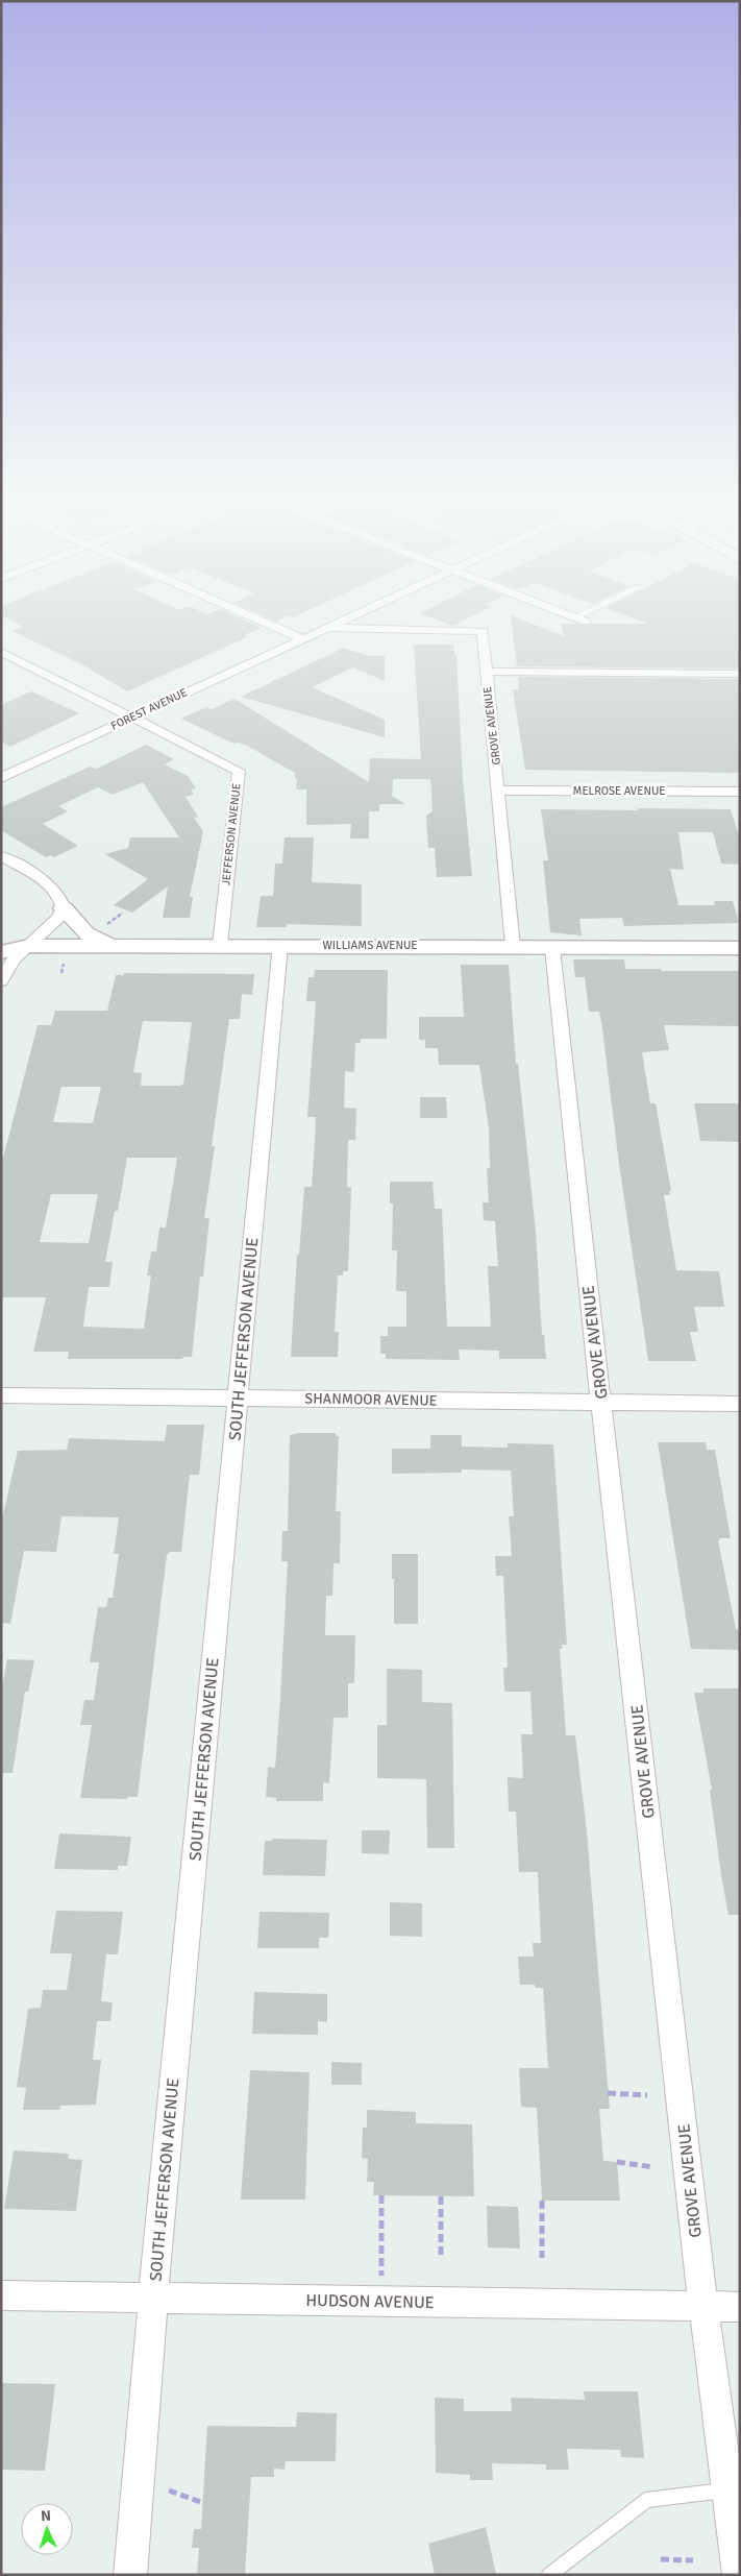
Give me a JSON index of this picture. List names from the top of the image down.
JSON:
{
  "streets": {
    "street": [
      "FOREST AVENUE",
      "GROVE AVENUE",
      "MELROSE AVENUE",
      "JEFFERSON AVENUE",
      "WILLIAMS AVENUE",
      "SOUTH JEFFERSON AVENUE",
      "SHANMOOR AVENUE",
      "HUDSON AVENUE"
    ]
  },
  "crossings": [
    ["FOREST AVENUE", "GROVE AVENUE"],
    ["FOREST AVENUE", "JEFFERSON AVENUE"],
    ["GROVE AVENUE", "MELROSE AVENUE"],
    ["GROVE AVENUE", "WILLIAMS AVENUE"],
    ["GROVE AVENUE", "SHANMOOR AVENUE"],
    ["GROVE AVENUE", "HUDSON AVENUE"],
    ["JEFFERSON AVENUE", "WILLIAMS AVENUE"],
    ["WILLIAMS AVENUE", "SOUTH JEFFERSON AVENUE"],
    ["SOUTH JEFFERSON AVENUE", "SHANMOOR AVENUE"],
    ["SOUTH JEFFERSON AVENUE", "HUDSON AVENUE"]
  ],
  "north": "top"
}
